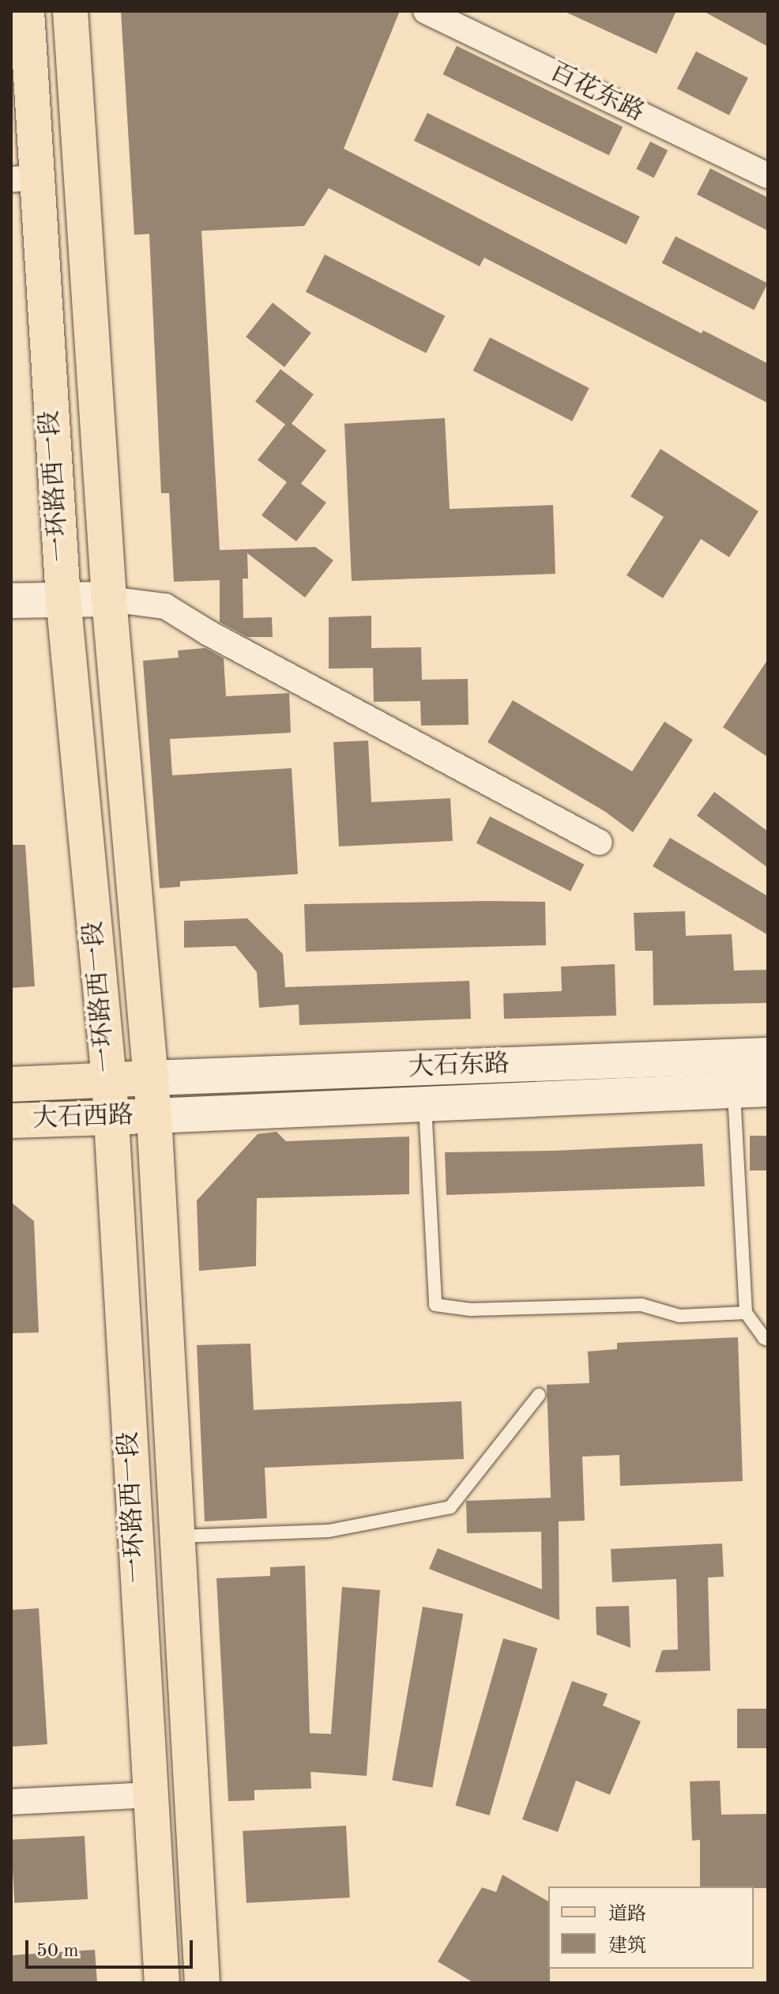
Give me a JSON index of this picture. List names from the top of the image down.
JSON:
{
  "streets": {
    "main road": ["一环路西一段", "大石东路", "大石西路"],
    "street": ["百花东路"]
  },
  "crossings": [
    ["一环路西一段", "大石东路"],
    ["一环路西一段", "大石西路"],
    ["大石东路", "大石西路"]
  ],
  "legend": ["道路", "建筑"],
  "scale_bar": "50 m"
}
